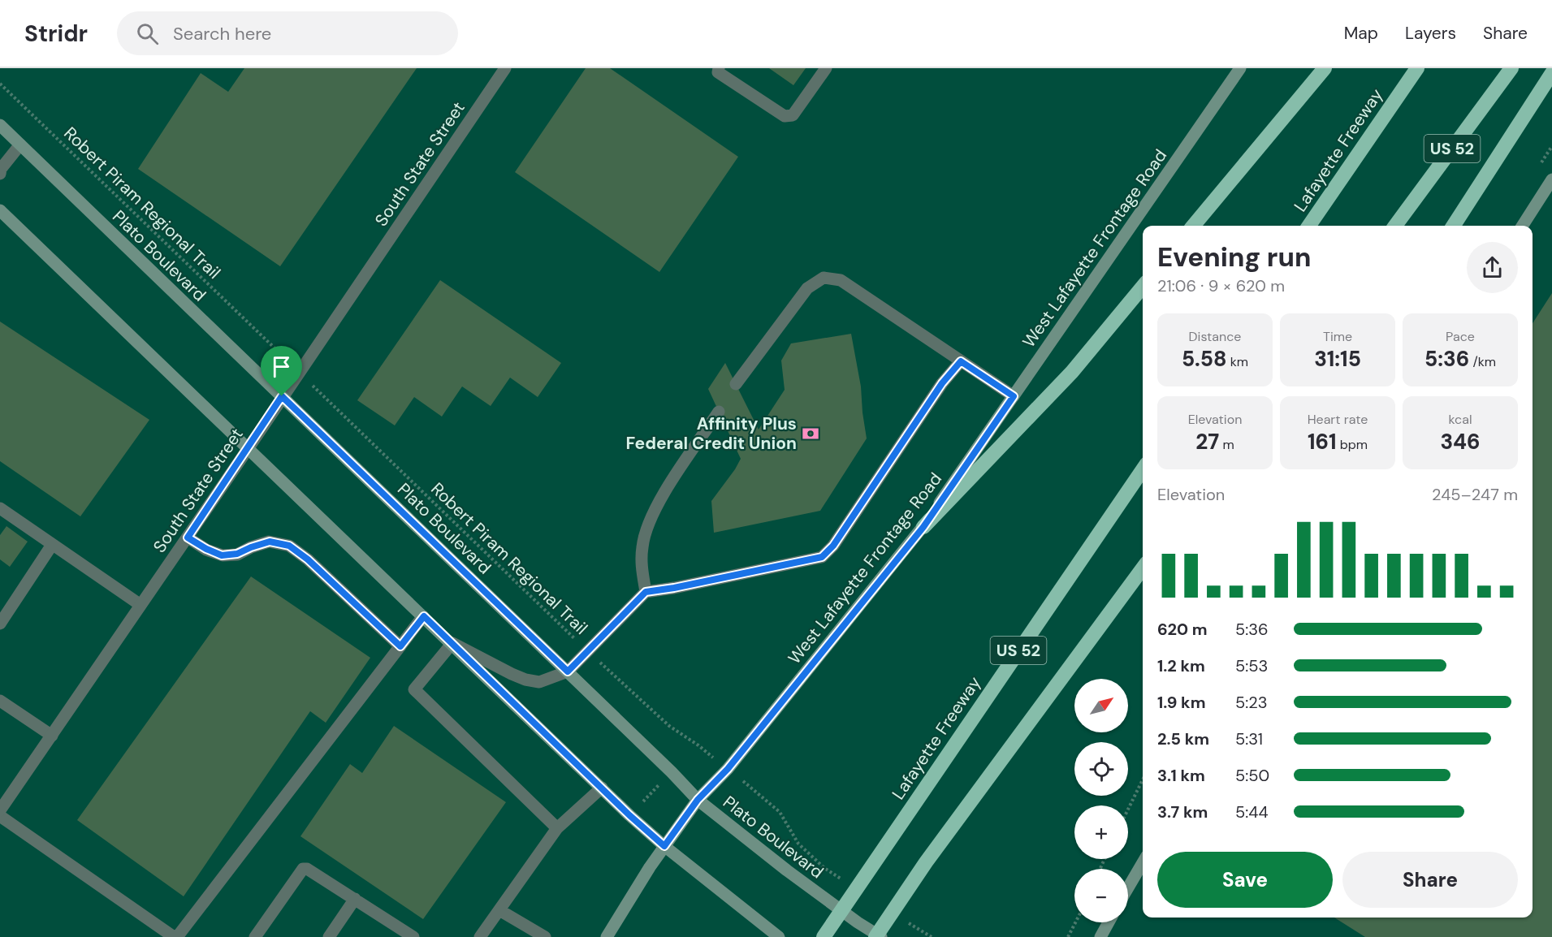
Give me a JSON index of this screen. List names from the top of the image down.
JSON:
{
  "streets": {
    "highway": ["US 52", "Lafayette Freeway"],
    "main road": ["West Lafayette Frontage Road", "Plato Boulevard"],
    "street": ["South State Street"],
    "path": ["Robert Piram Regional Trail"]
  },
  "crossings": [
    ["South State Street", "Plato Boulevard"],
    ["West Lafayette Frontage Road", "Plato Boulevard"]
  ],
  "places": {
    "bank": ["Affinity Plus Federal Credit Union"]
  },
  "north": "top right",
  "page": {
    "header": "Stridr",
    "search": "Search here",
    "nav": ["Map", "Layers", "Share"],
    "heading": ["Evening run", "21:06 · 9 × 620 m"],
    "stats": [
      ["Distance", "5.58 km"],
      ["Time", "31:15"],
      ["Pace", "5:36 /km"],
      ["Elevation", "27 m"],
      ["Heart rate", "161 bpm"],
      ["kcal", "346"]
    ],
    "chart": ["Elevation", "245–247 m"],
    "list": [
      {
        "name": "620 m",
        "note": "5:36"
      },
      {
        "name": "1.2 km",
        "note": "5:53"
      },
      {
        "name": "1.9 km",
        "note": "5:23"
      },
      {
        "name": "2.5 km",
        "note": "5:31"
      },
      {
        "name": "3.1 km",
        "note": "5:50"
      },
      {
        "name": "3.7 km",
        "note": "5:44"
      }
    ],
    "map_buttons": ["+", "−"],
    "buttons": ["Save", "Share"]
  }
}
